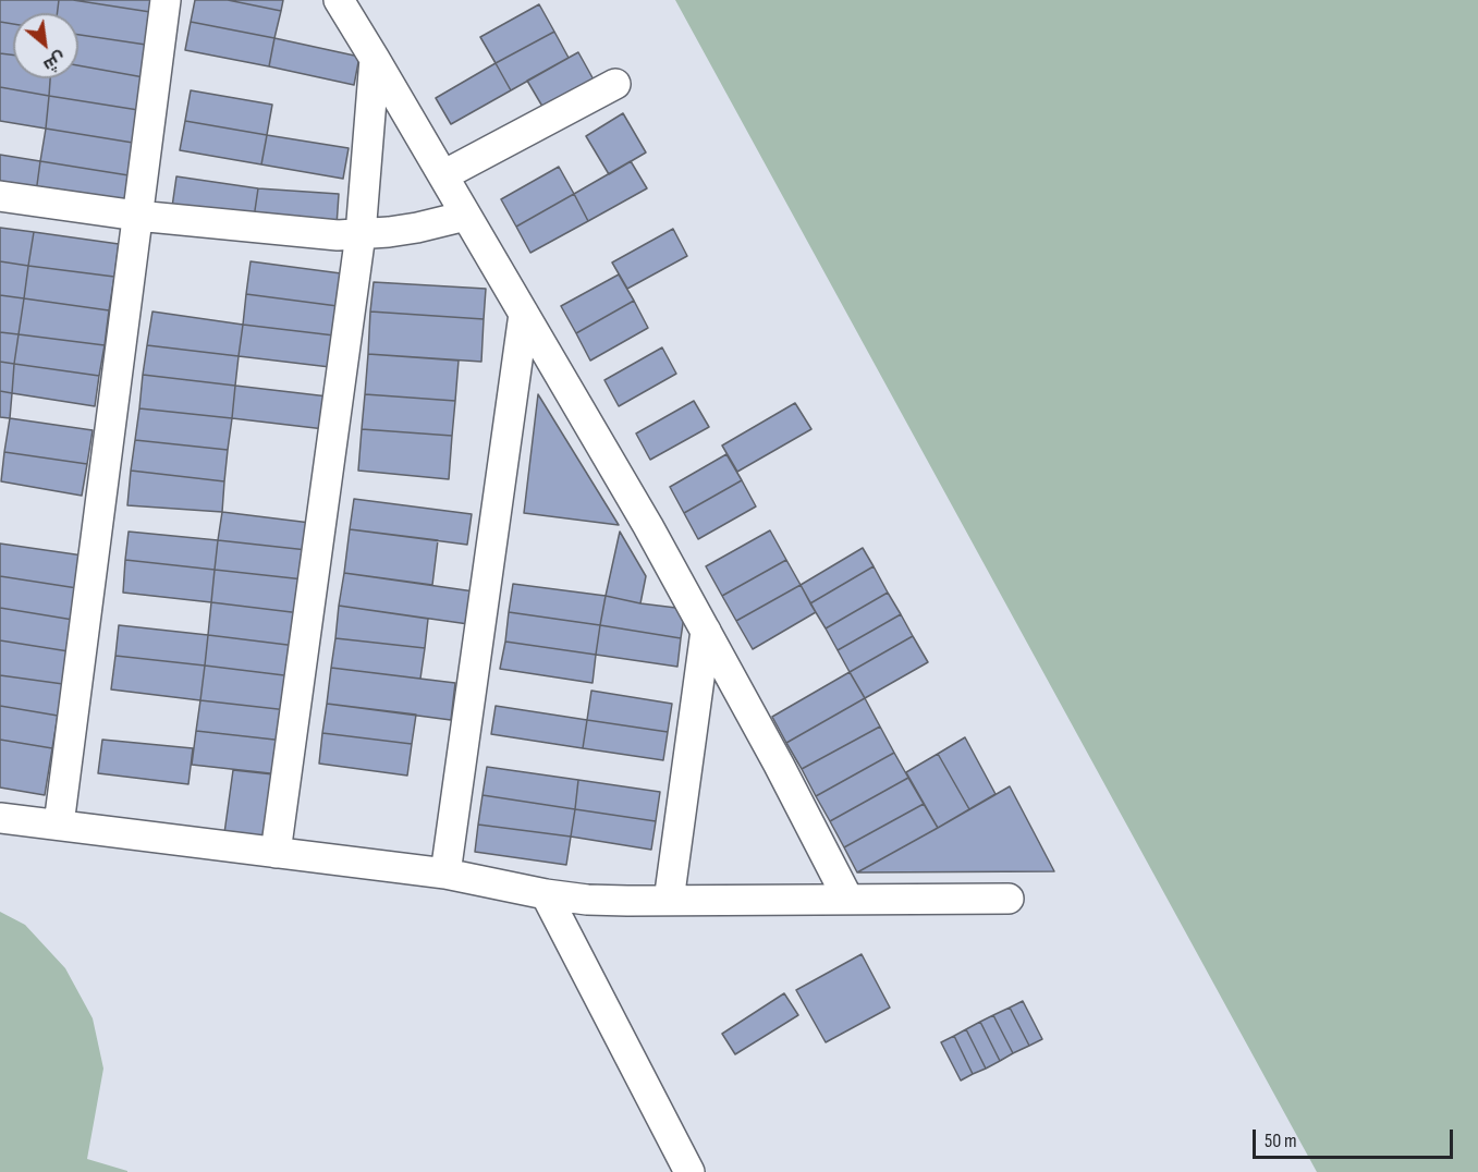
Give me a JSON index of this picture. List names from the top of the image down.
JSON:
{
  "scale_bar": "50 m",
  "north": "bottom right"
}
